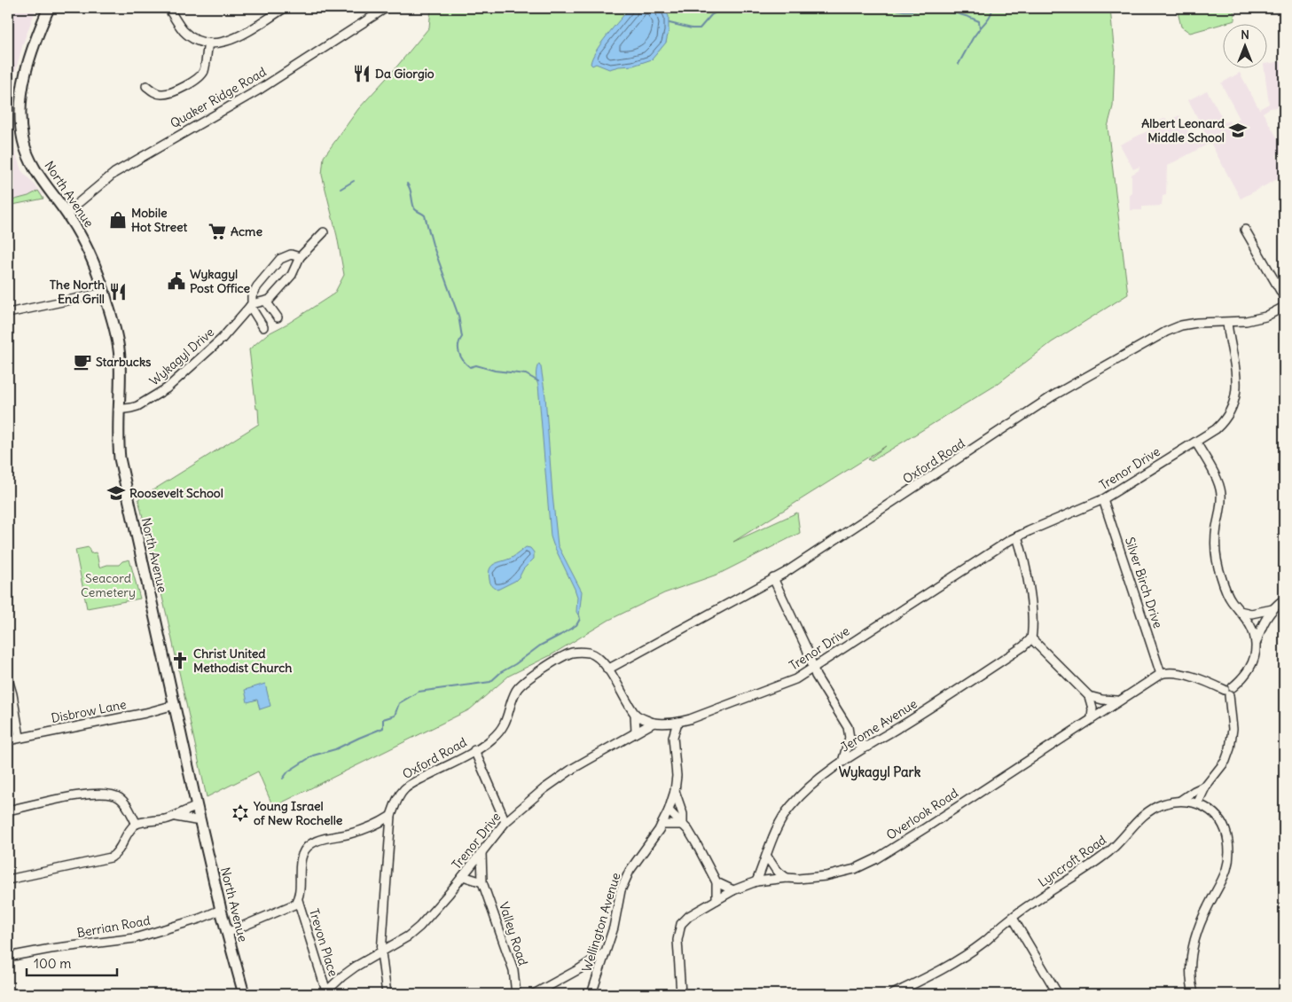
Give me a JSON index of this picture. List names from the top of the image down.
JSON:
{
  "streets": {
    "main road": ["North Avenue"],
    "street": [
      "Quaker Ridge Road",
      "Wykagyl Drive",
      "Oxford Road",
      "Trenor Drive",
      "Silver Birch Drive",
      "Disbrow Lane",
      "Jerome Avenue",
      "Overlook Road",
      "Lyncroft Road",
      "Wellington Avenue",
      "Berrian Road",
      "Valley Road",
      "Trevon Place"
    ]
  },
  "crossings": [
    ["Quaker Ridge Road", "North Avenue"],
    ["North Avenue", "Wykagyl Drive"],
    ["North Avenue", "Disbrow Lane"],
    ["North Avenue", "Berrian Road"],
    ["Oxford Road", "Trenor Drive"],
    ["Trenor Drive", "Silver Birch Drive"],
    ["Trenor Drive", "Wellington Avenue"],
    ["Trenor Drive", "Valley Road"],
    ["Trenor Drive", "Trevon Place"],
    ["Silver Birch Drive", "Overlook Road"],
    ["Jerome Avenue", "Overlook Road"]
  ],
  "districts": ["Wykagyl Park"],
  "parks": ["Seacord Cemetery"],
  "places": {
    "restaurant": ["Da Giorgio", "The North End Grill"],
    "school or university": ["Albert Leonard Middle School", "Roosevelt School"],
    "shop": ["Mobile Hot Street"],
    "supermarket": ["Acme"],
    "public building": ["Wykagyl Post Office"],
    "cafe": ["Starbucks"],
    "church": ["Christ United Methodist Church"],
    "synagogue": ["Young Israel of New Rochelle"]
  },
  "scale_bar": "100 m",
  "north": "top"
}
